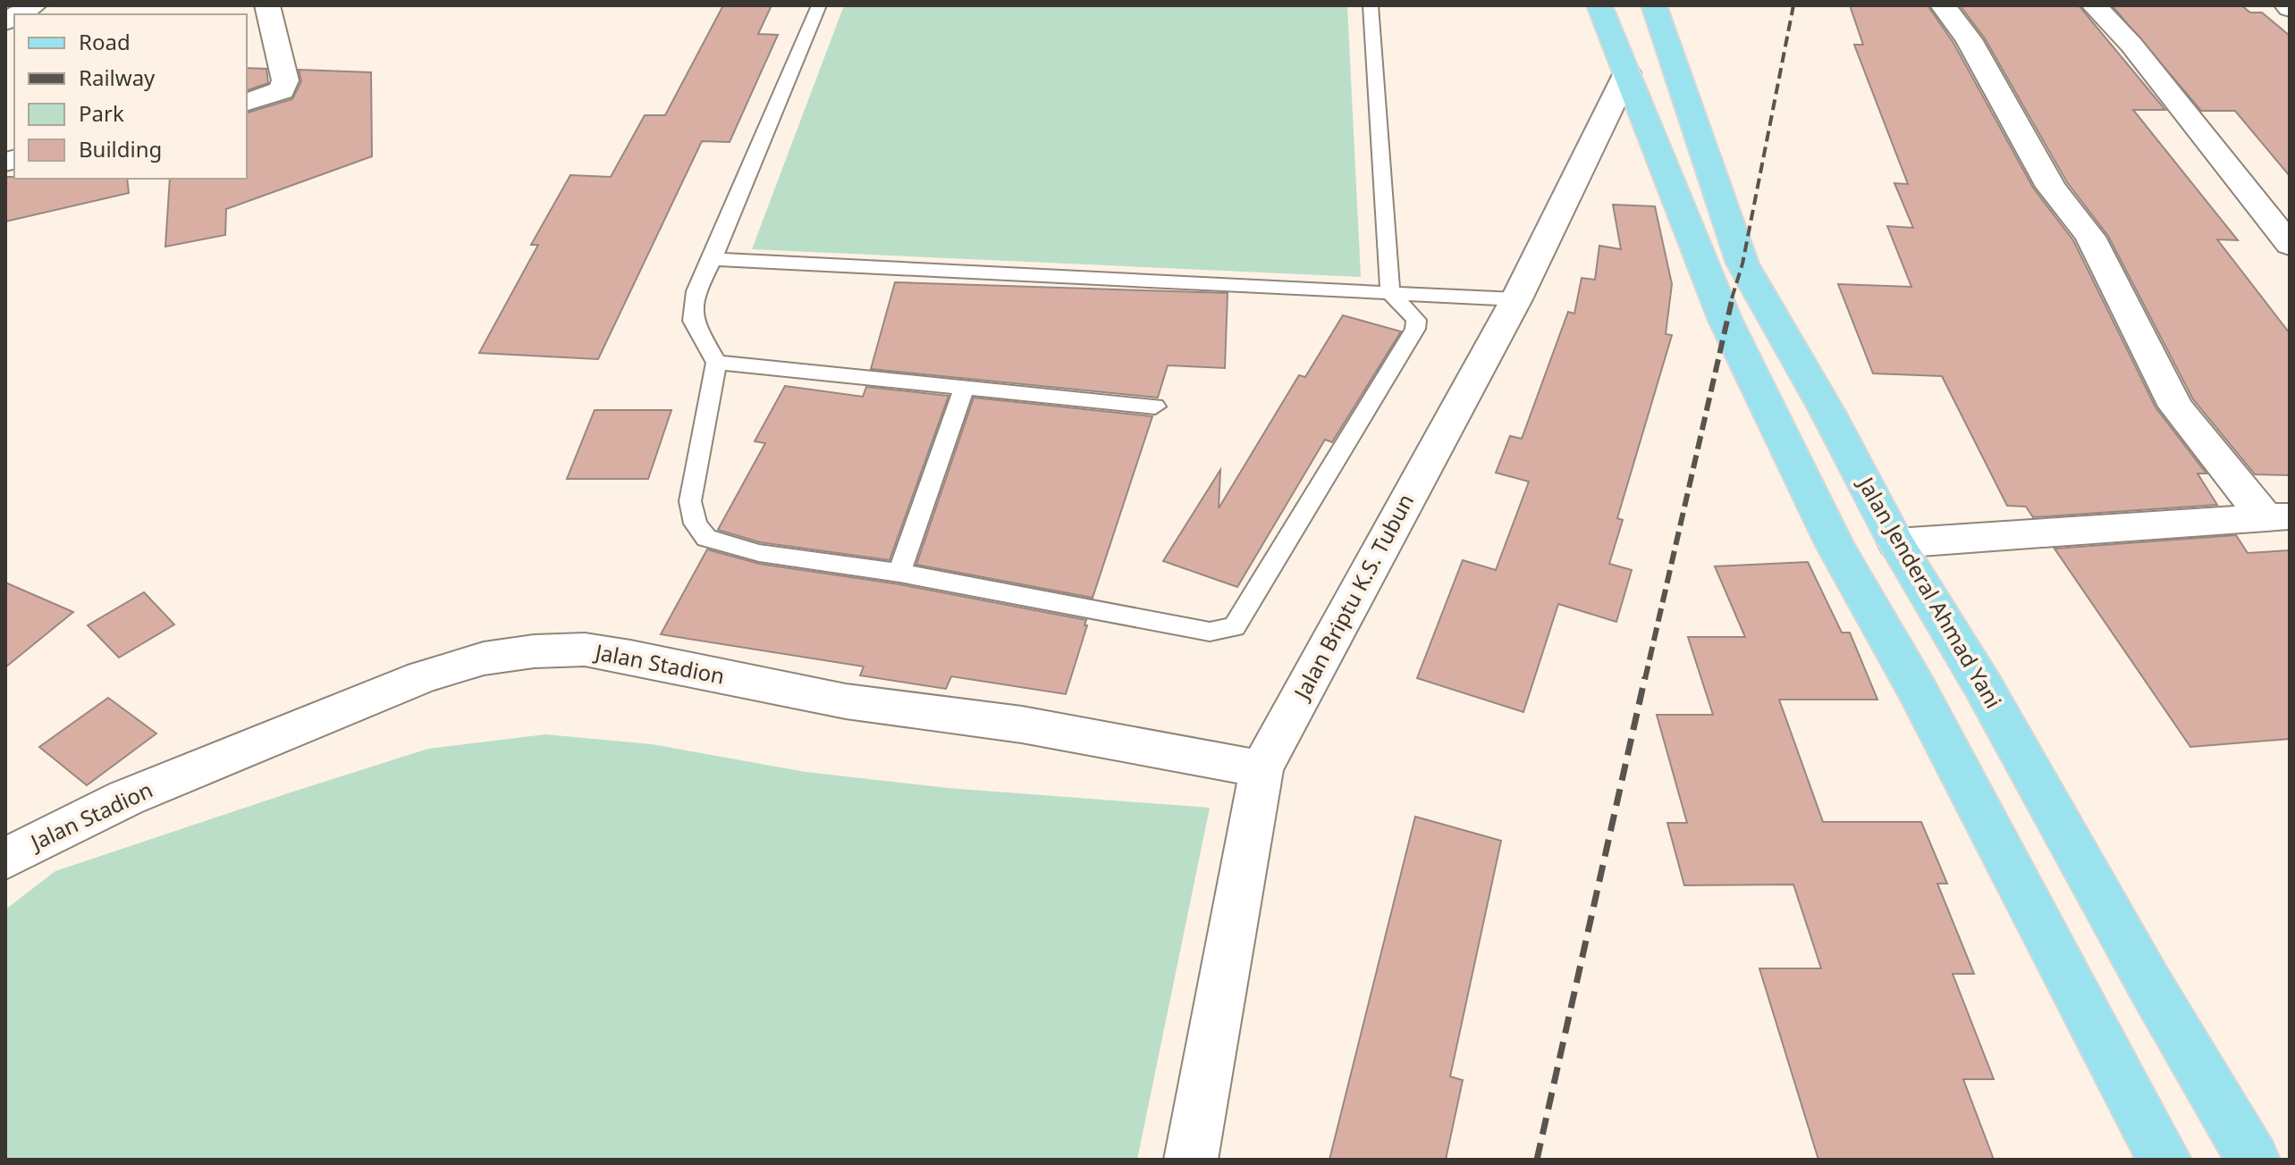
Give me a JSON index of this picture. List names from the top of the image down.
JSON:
{
  "streets": {
    "main road": ["Jalan Jenderal Ahmad Yani"],
    "street": ["Jalan Briptu K.S. Tubun", "Jalan Stadion"]
  },
  "crossings": [
    ["Jalan Briptu K.S. Tubun", "Jalan Stadion"]
  ],
  "legend": [
    "Road",
    "Railway",
    "Park",
    "Building"
  ]
}
